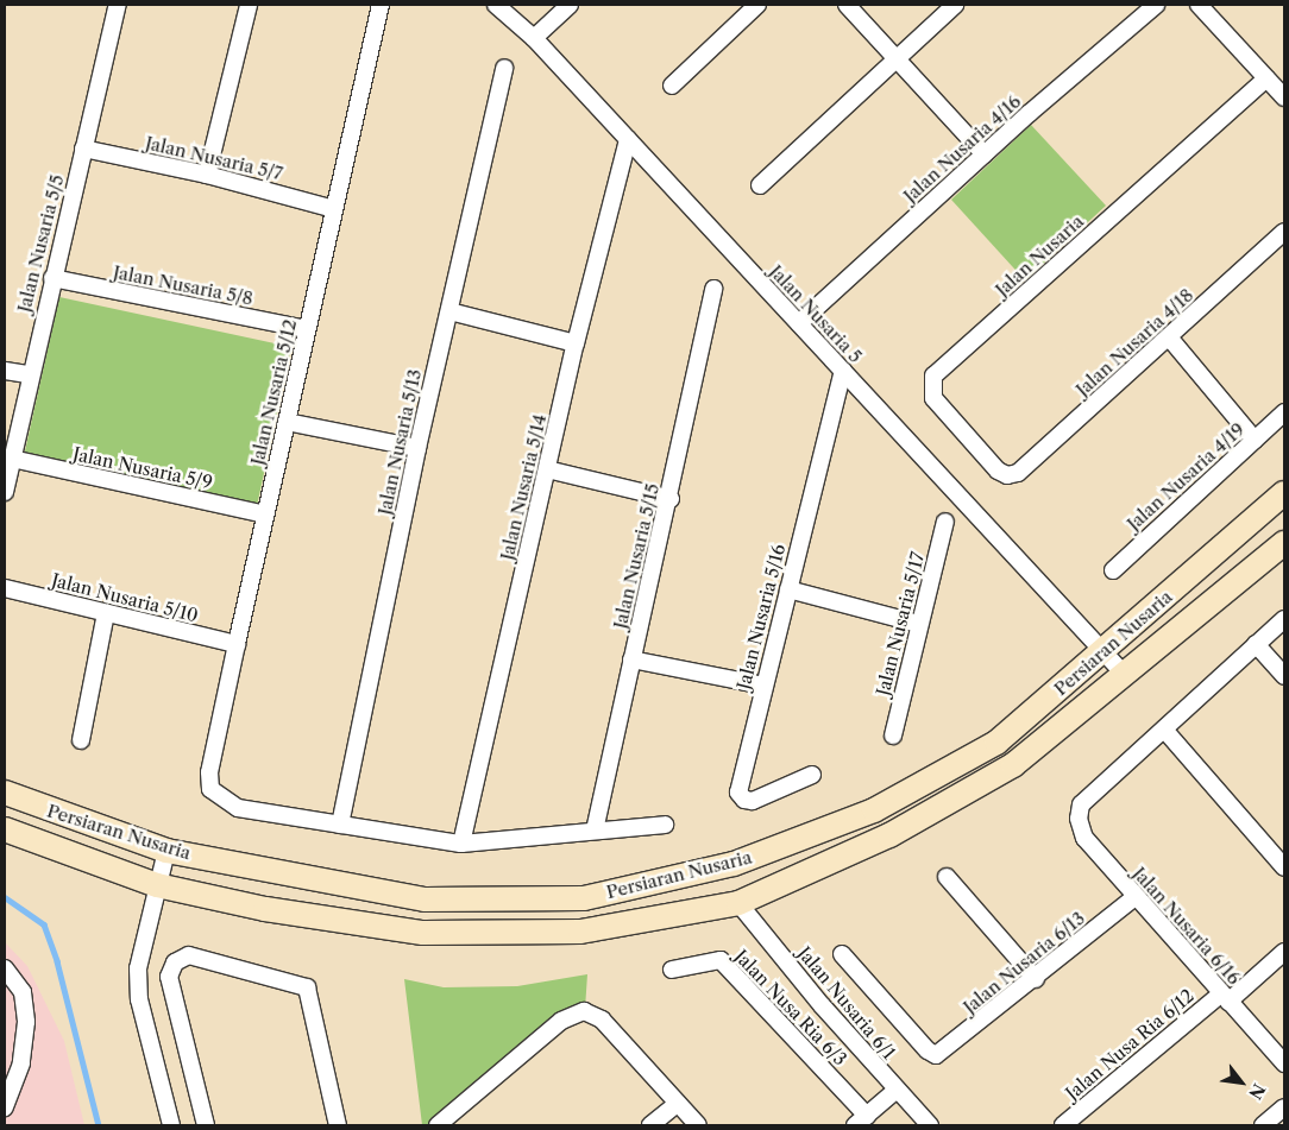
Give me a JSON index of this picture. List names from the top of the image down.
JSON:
{
  "streets": {
    "street": [
      "Jalan Nusaria 4/16",
      "Jalan Nusaria 5/7",
      "Jalan Nusaria 5/5",
      "Jalan Nusaria",
      "Jalan Nusaria 5/8",
      "Jalan Nusaria 5",
      "Jalan Nusaria 4/18",
      "Jalan Nusaria 5/12",
      "Jalan Nusaria 5/13",
      "Jalan Nusaria 5/9",
      "Jalan Nusaria 4/19",
      "Jalan Nusaria 5/14",
      "Jalan Nusaria 5/15",
      "Jalan Nusaria 5/10",
      "Jalan Nusaria 5/16",
      "Jalan Nusaria 5/17",
      "Persiaran Nusaria",
      "Jalan Nusaria 6/16",
      "Jalan Nusaria 6/13",
      "Jalan Nusaria 6/1",
      "Jalan Nusa Ria 6/3",
      "Jalan Nusa Ria 6/12"
    ]
  },
  "crossings": [
    ["Jalan Nusaria 4/16", "Jalan Nusaria 5"],
    ["Jalan Nusaria 5/7", "Jalan Nusaria 5/5"],
    ["Jalan Nusaria 5/7", "Jalan Nusaria 5/12"],
    ["Jalan Nusaria 5/5", "Jalan Nusaria 5/8"],
    ["Jalan Nusaria 5/5", "Jalan Nusaria 5/9"],
    ["Jalan Nusaria", "Jalan Nusaria 4/18"],
    ["Jalan Nusaria 5/8", "Jalan Nusaria 5/12"],
    ["Jalan Nusaria 5", "Jalan Nusaria 5/14"],
    ["Jalan Nusaria 5", "Jalan Nusaria 5/16"],
    ["Jalan Nusaria 5", "Persiaran Nusaria"],
    ["Jalan Nusaria 5/12", "Jalan Nusaria 5/13"],
    ["Jalan Nusaria 5/12", "Jalan Nusaria 5/9"],
    ["Jalan Nusaria 5/12", "Jalan Nusaria 5/10"],
    ["Persiaran Nusaria", "Jalan Nusaria 6/1"],
    ["Jalan Nusaria 6/16", "Jalan Nusaria 6/13"],
    ["Jalan Nusaria 6/16", "Jalan Nusa Ria 6/12"]
  ],
  "north": "bottom right"
}
